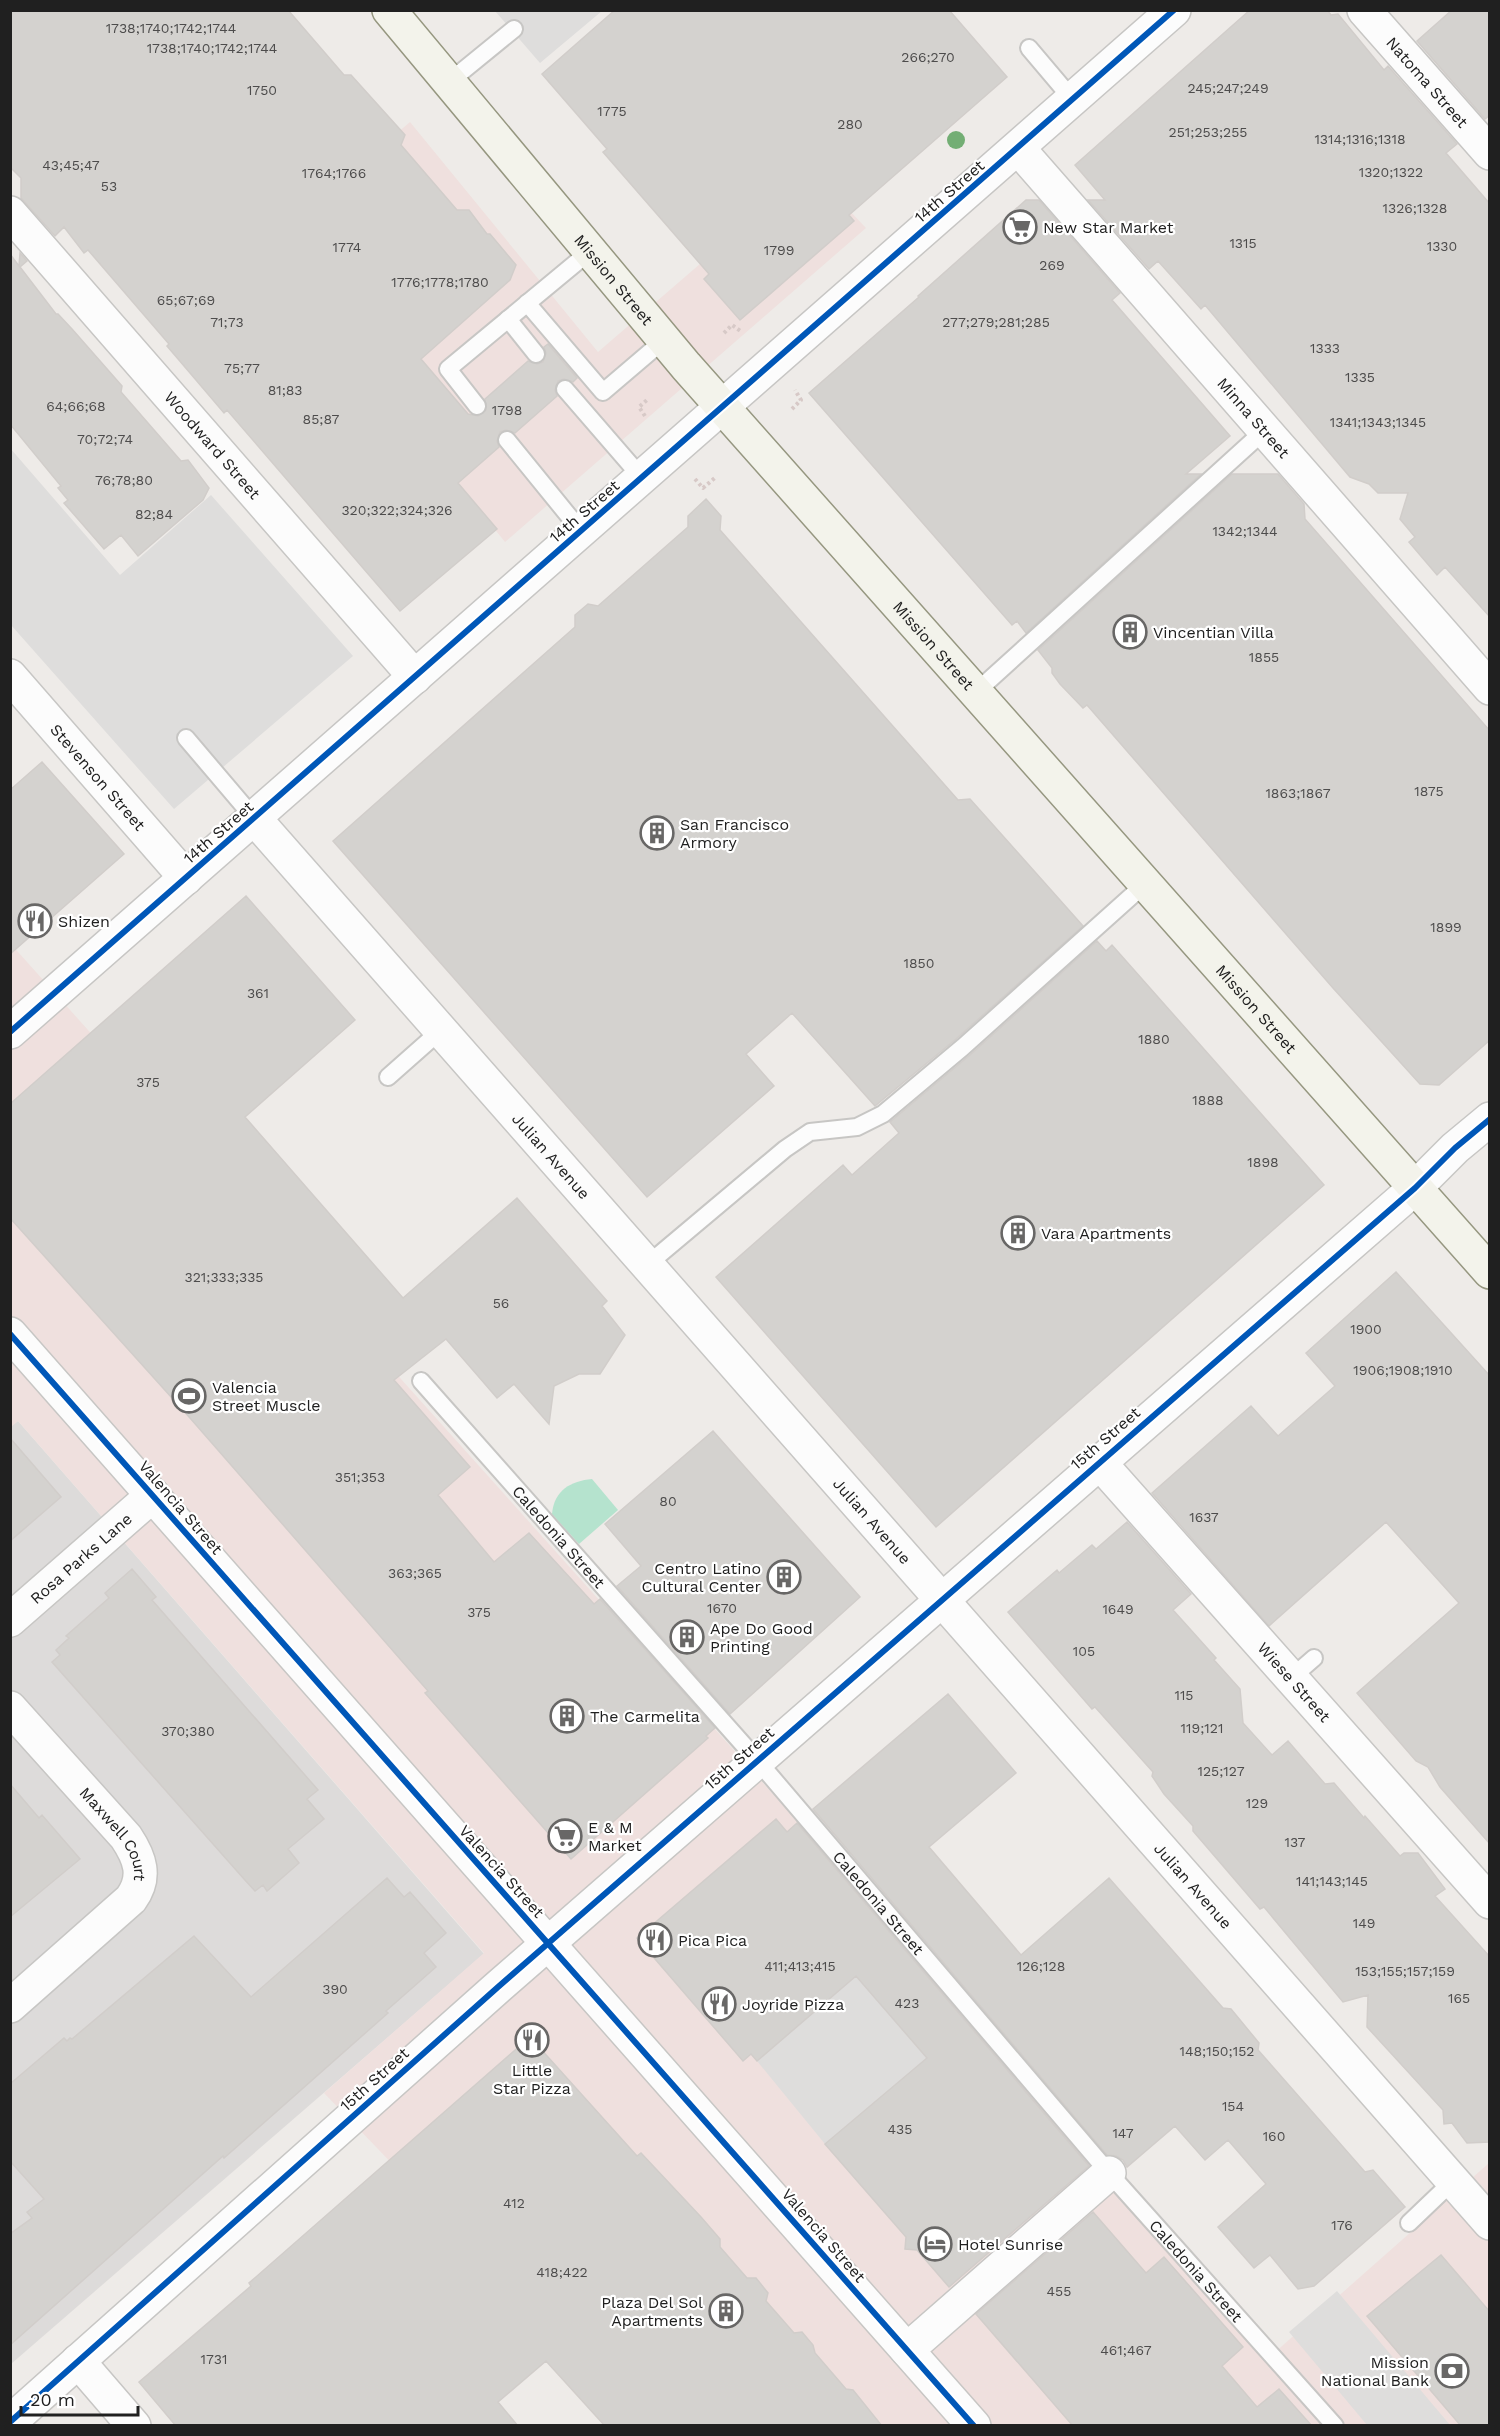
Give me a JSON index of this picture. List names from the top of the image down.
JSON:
{
  "streets": {
    "main road": ["Mission Street"],
    "street": [
      "Natoma Street",
      "14th Street",
      "Minna Street",
      "Woodward Street",
      "Stevenson Street",
      "Julian Avenue",
      "15th Street",
      "Valencia Street",
      "Rosa Parks Lane",
      "Wiese Street",
      "Maxwell Court"
    ],
    "lane": ["Caledonia Street"]
  },
  "crossings": [
    ["14th Street", "Mission Street"],
    ["14th Street", "Minna Street"],
    ["14th Street", "Woodward Street"],
    ["14th Street", "Stevenson Street"],
    ["14th Street", "Julian Avenue"],
    ["Mission Street", "15th Street"],
    ["Julian Avenue", "15th Street"],
    ["15th Street", "Valencia Street"],
    ["15th Street", "Caledonia Street"],
    ["15th Street", "Wiese Street"],
    ["Valencia Street", "Rosa Parks Lane"]
  ],
  "places": {
    "supermarket": ["New Star Market", "E & M Market"],
    "building": [
      "Vincentian Villa",
      "San Francisco Armory",
      "Vara Apartments",
      "Centro Latino Cultural Center",
      "Ape Do Good Printing",
      "The Carmelita",
      "Plaza Del Sol Apartments"
    ],
    "restaurant": [
      "Shizen",
      "Pica Pica",
      "Joyride Pizza",
      "Little Star Pizza"
    ],
    "sports": ["Valencia Street Muscle"],
    "hotel": ["Hotel Sunrise"],
    "bank": ["Mission National Bank"]
  },
  "house_numbers": [
    "1738;1740;1742;1744",
    "1738;1740;1742;1744",
    "266;270",
    "245;247;249",
    "1750",
    "1775",
    "280",
    "251;253;255",
    "1314;1316;1318",
    "43;45;47",
    "1320;1322",
    "1764;1766",
    "53",
    "1326;1328",
    "1315",
    "1330",
    "1774",
    "1799",
    "269",
    "1776;1778;1780",
    "65;67;69",
    "71;73",
    "277;279;281;285",
    "1333",
    "75;77",
    "1335",
    "81;83",
    "64;66;68",
    "1798",
    "85;87",
    "1341;1343;1345",
    "70;72;74",
    "76;78;80",
    "320;322;324;326",
    "82;84",
    "1342;1344",
    "1855",
    "1875",
    "1863;1867",
    "1899",
    "1850",
    "361",
    "1880",
    "375",
    "1888",
    "1898",
    "321;333;335",
    "56",
    "1900",
    "1906;1908;1910",
    "351;353",
    "80",
    "1637",
    "363;365",
    "1670",
    "1649",
    "375",
    "105",
    "115",
    "119;121",
    "370;380",
    "125;127",
    "129",
    "137",
    "141;143;145",
    "149",
    "411;413;415",
    "126;128",
    "153;155;157;159",
    "390",
    "165",
    "423",
    "148;150;152",
    "154",
    "435",
    "147",
    "160",
    "412",
    "176",
    "418;422",
    "455",
    "461;467",
    "1731"
  ],
  "scale_bar": "20 m"
}
